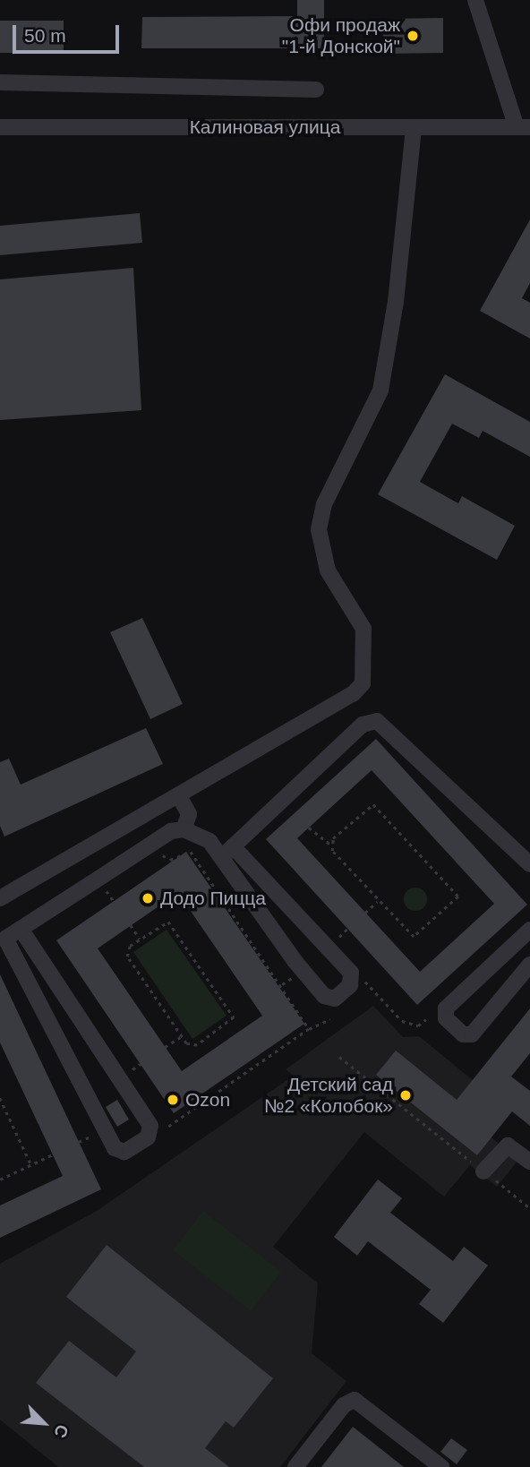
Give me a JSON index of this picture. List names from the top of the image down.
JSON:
{
  "streets": {
    "street": ["Калиновая улица"]
  },
  "places": [
    "Офи продаж \"1-й Донской\"",
    "Додо Пицца",
    "Детский сад №2 «Колобок»",
    "Ozon"
  ],
  "scale_bar": "50 m",
  "north": "bottom right"
}
